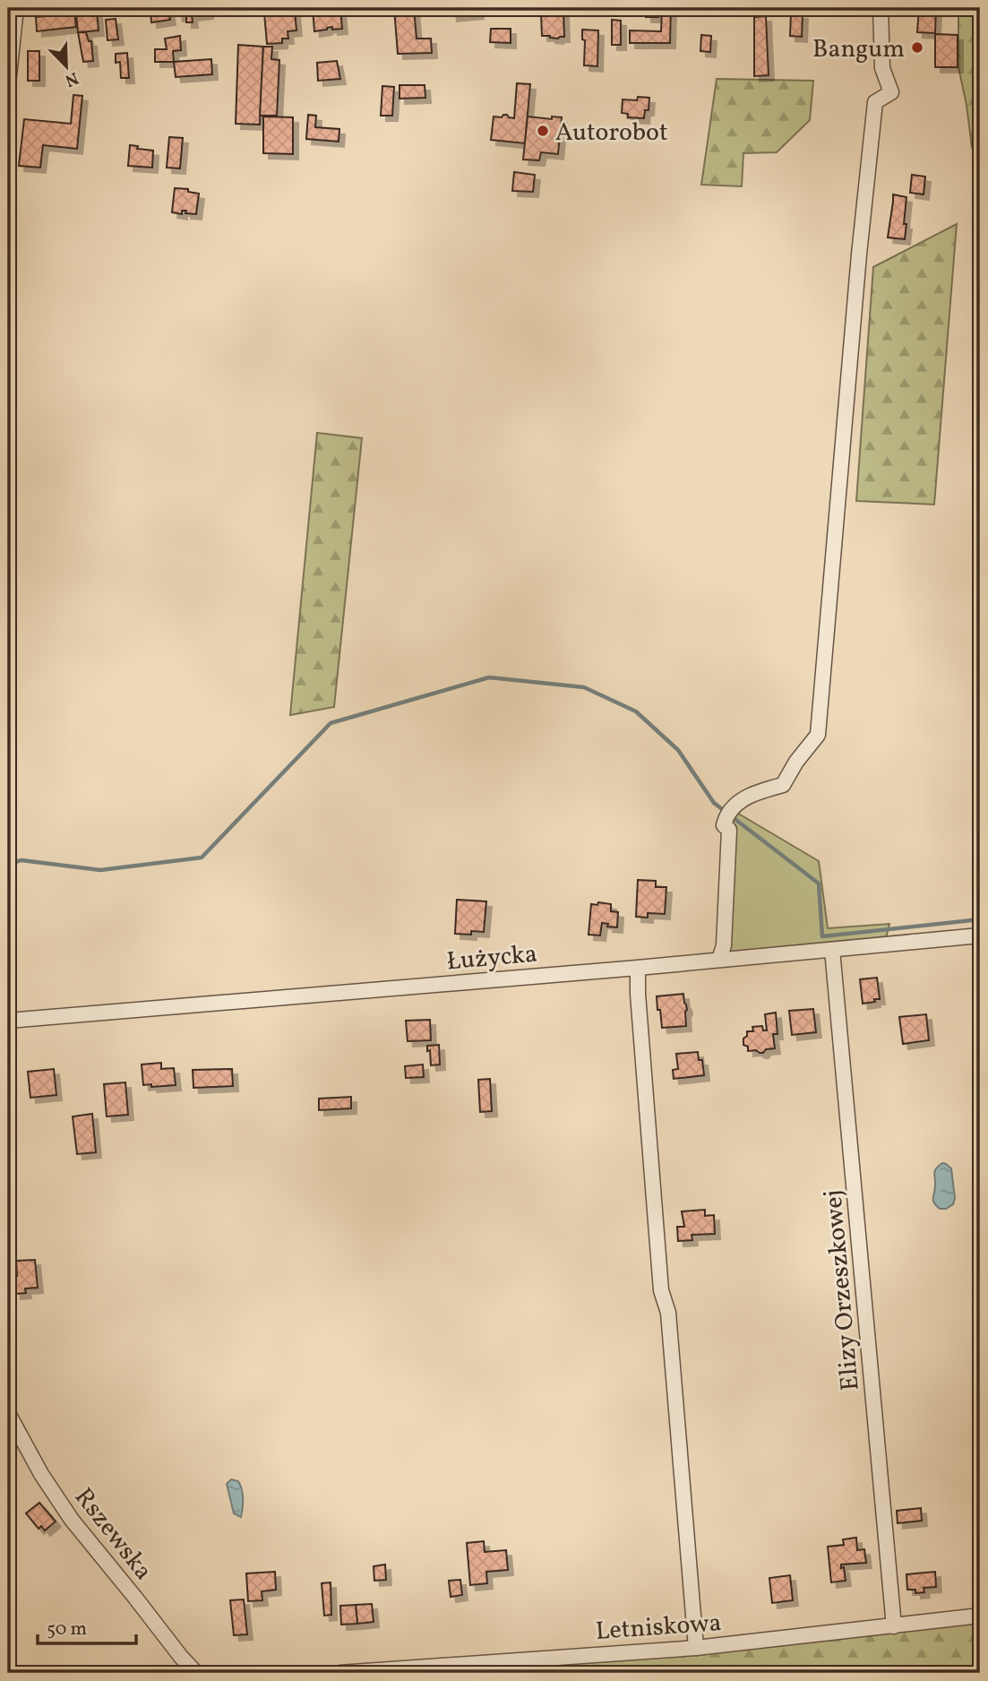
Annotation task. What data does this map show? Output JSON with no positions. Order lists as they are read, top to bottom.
{
  "streets": {
    "street": [
      "Łużycka",
      "Elizy Orzeszkowej",
      "Rszewska",
      "Letniskowa"
    ]
  },
  "crossings": [
    ["Łużycka", "Elizy Orzeszkowej"],
    ["Elizy Orzeszkowej", "Letniskowa"]
  ],
  "places": ["Bangum", "Autorobot"],
  "scale_bar": "50 m",
  "north": "bottom right"
}
